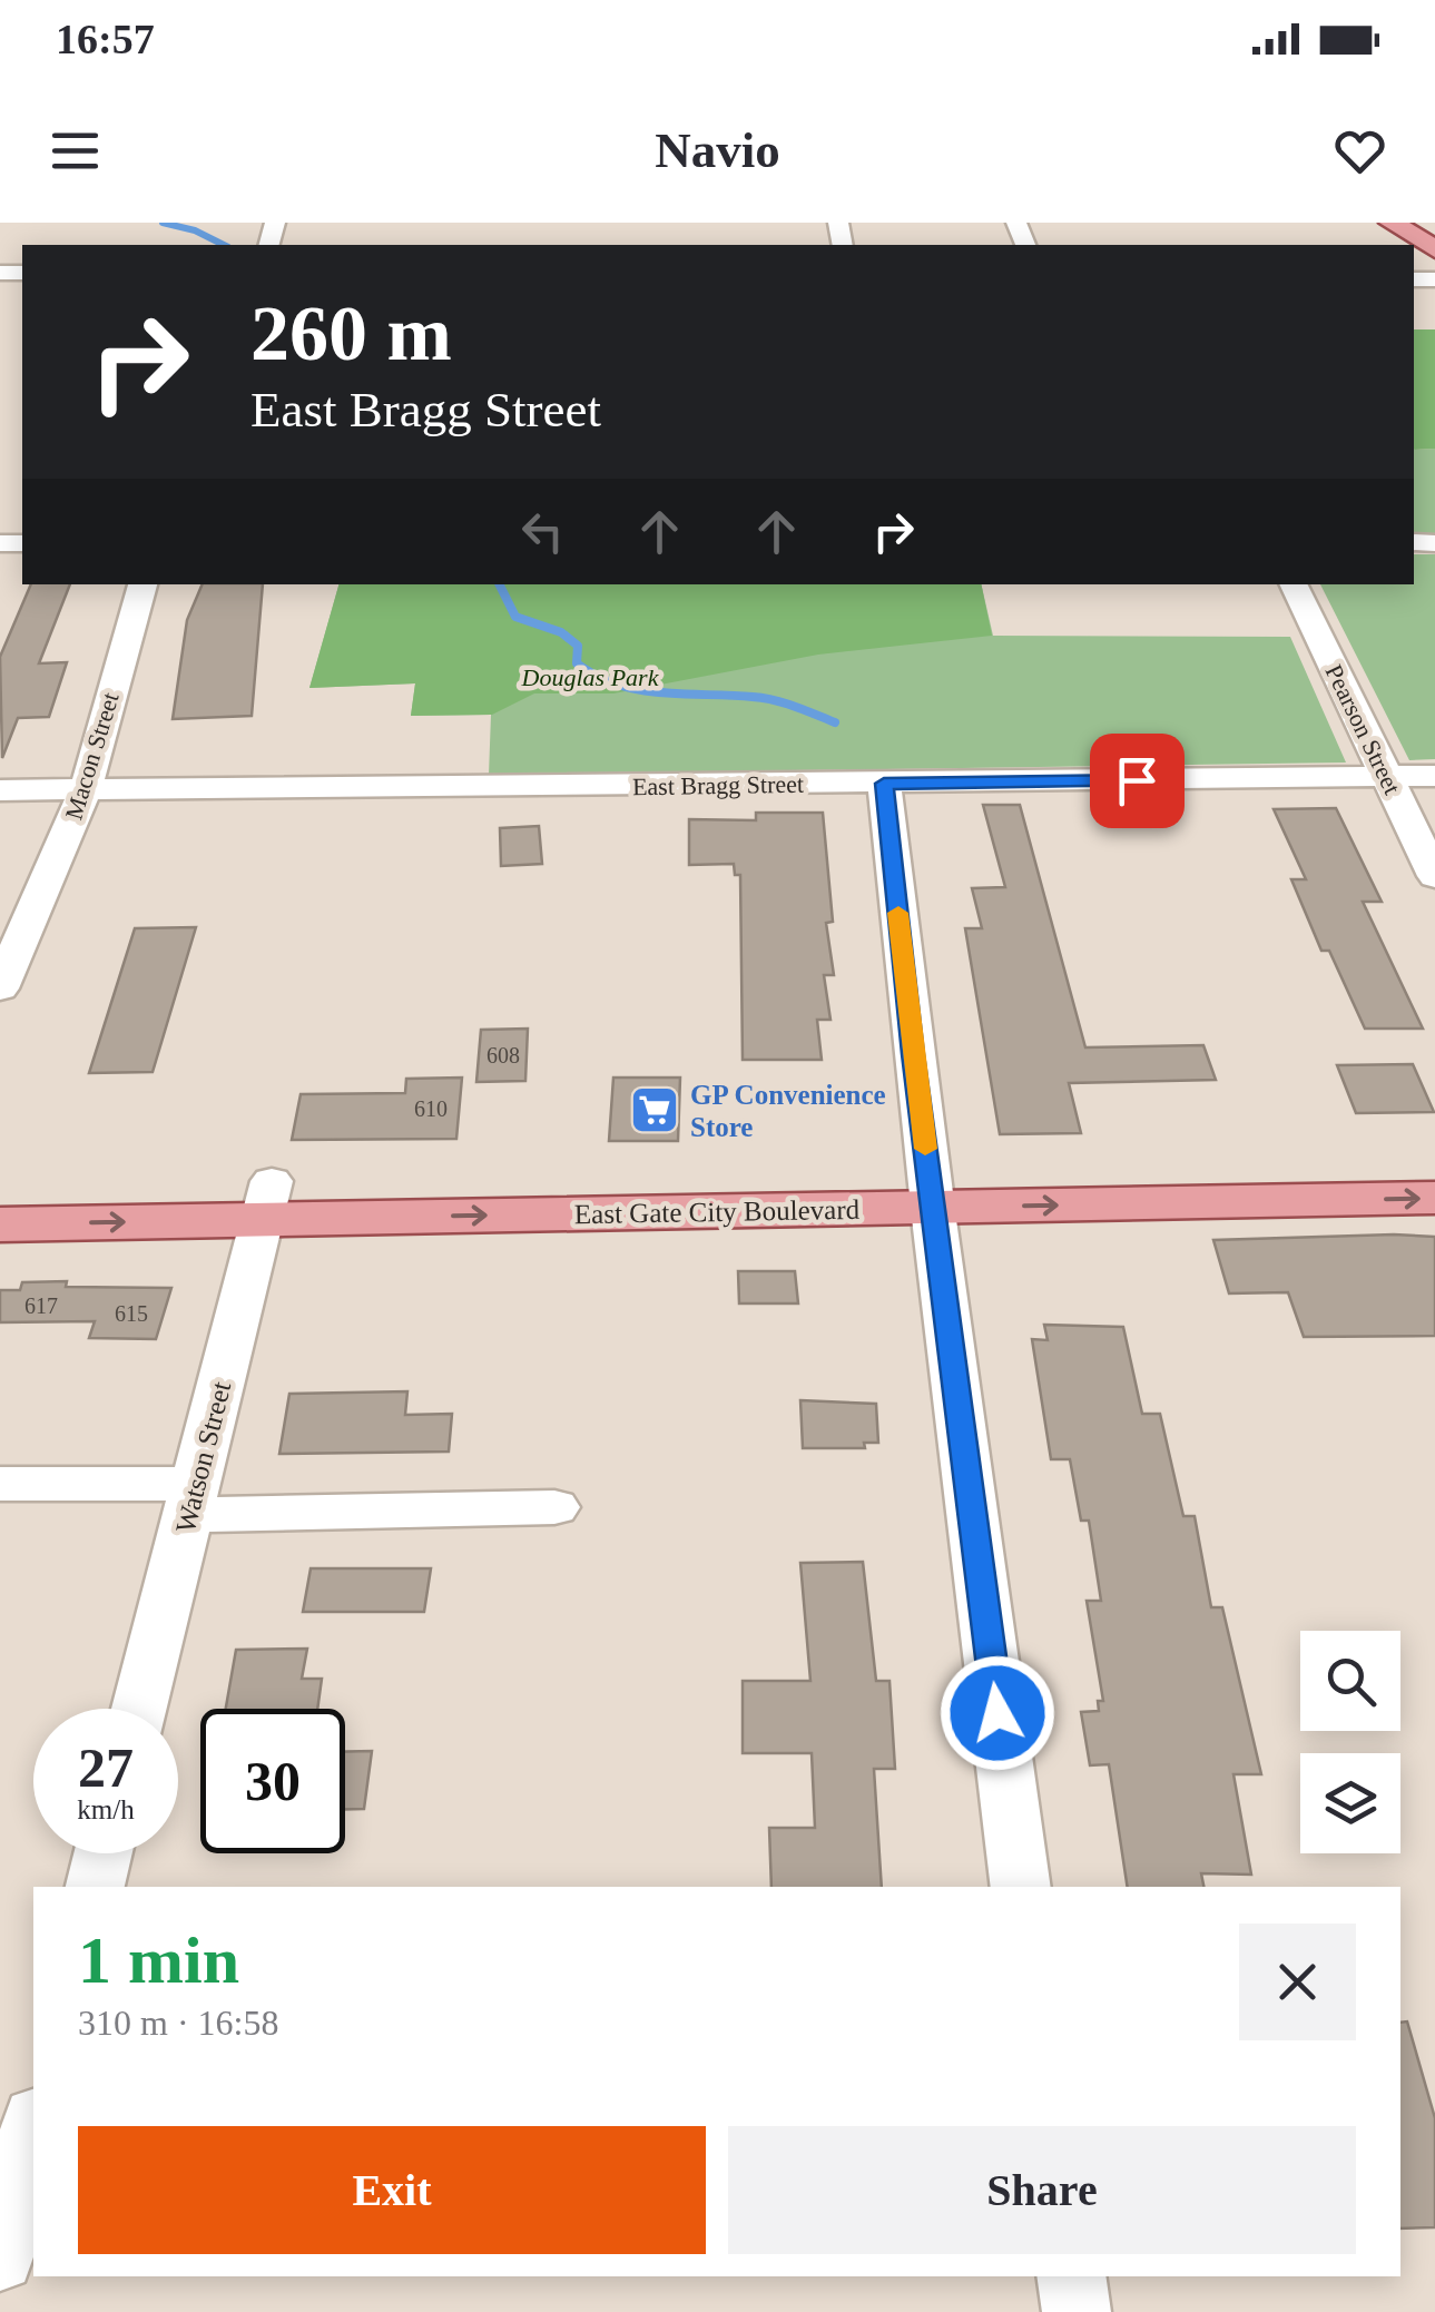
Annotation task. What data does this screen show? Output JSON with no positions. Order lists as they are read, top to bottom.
{
  "streets": {
    "main road": ["East Gate City Boulevard"],
    "street": [
      "Pearson Street",
      "Macon Street",
      "East Bragg Street",
      "Watson Street"
    ]
  },
  "crossings": [
    ["Pearson Street", "East Bragg Street"],
    ["Macon Street", "East Bragg Street"],
    ["East Gate City Boulevard", "Watson Street"]
  ],
  "parks": ["Douglas Park"],
  "places": {
    "supermarket": ["GP Convenience Store"]
  },
  "house_numbers": [
    "608",
    "610",
    "617",
    "615"
  ],
  "page": {
    "status": "16:57",
    "header": "Navio",
    "turn": ["260 m", "East Bragg Street"],
    "speed": "27 km/h",
    "limit": "30",
    "heading": ["1 min", "310 m · 16:58"],
    "buttons": ["Exit", "Share"]
  }
}
